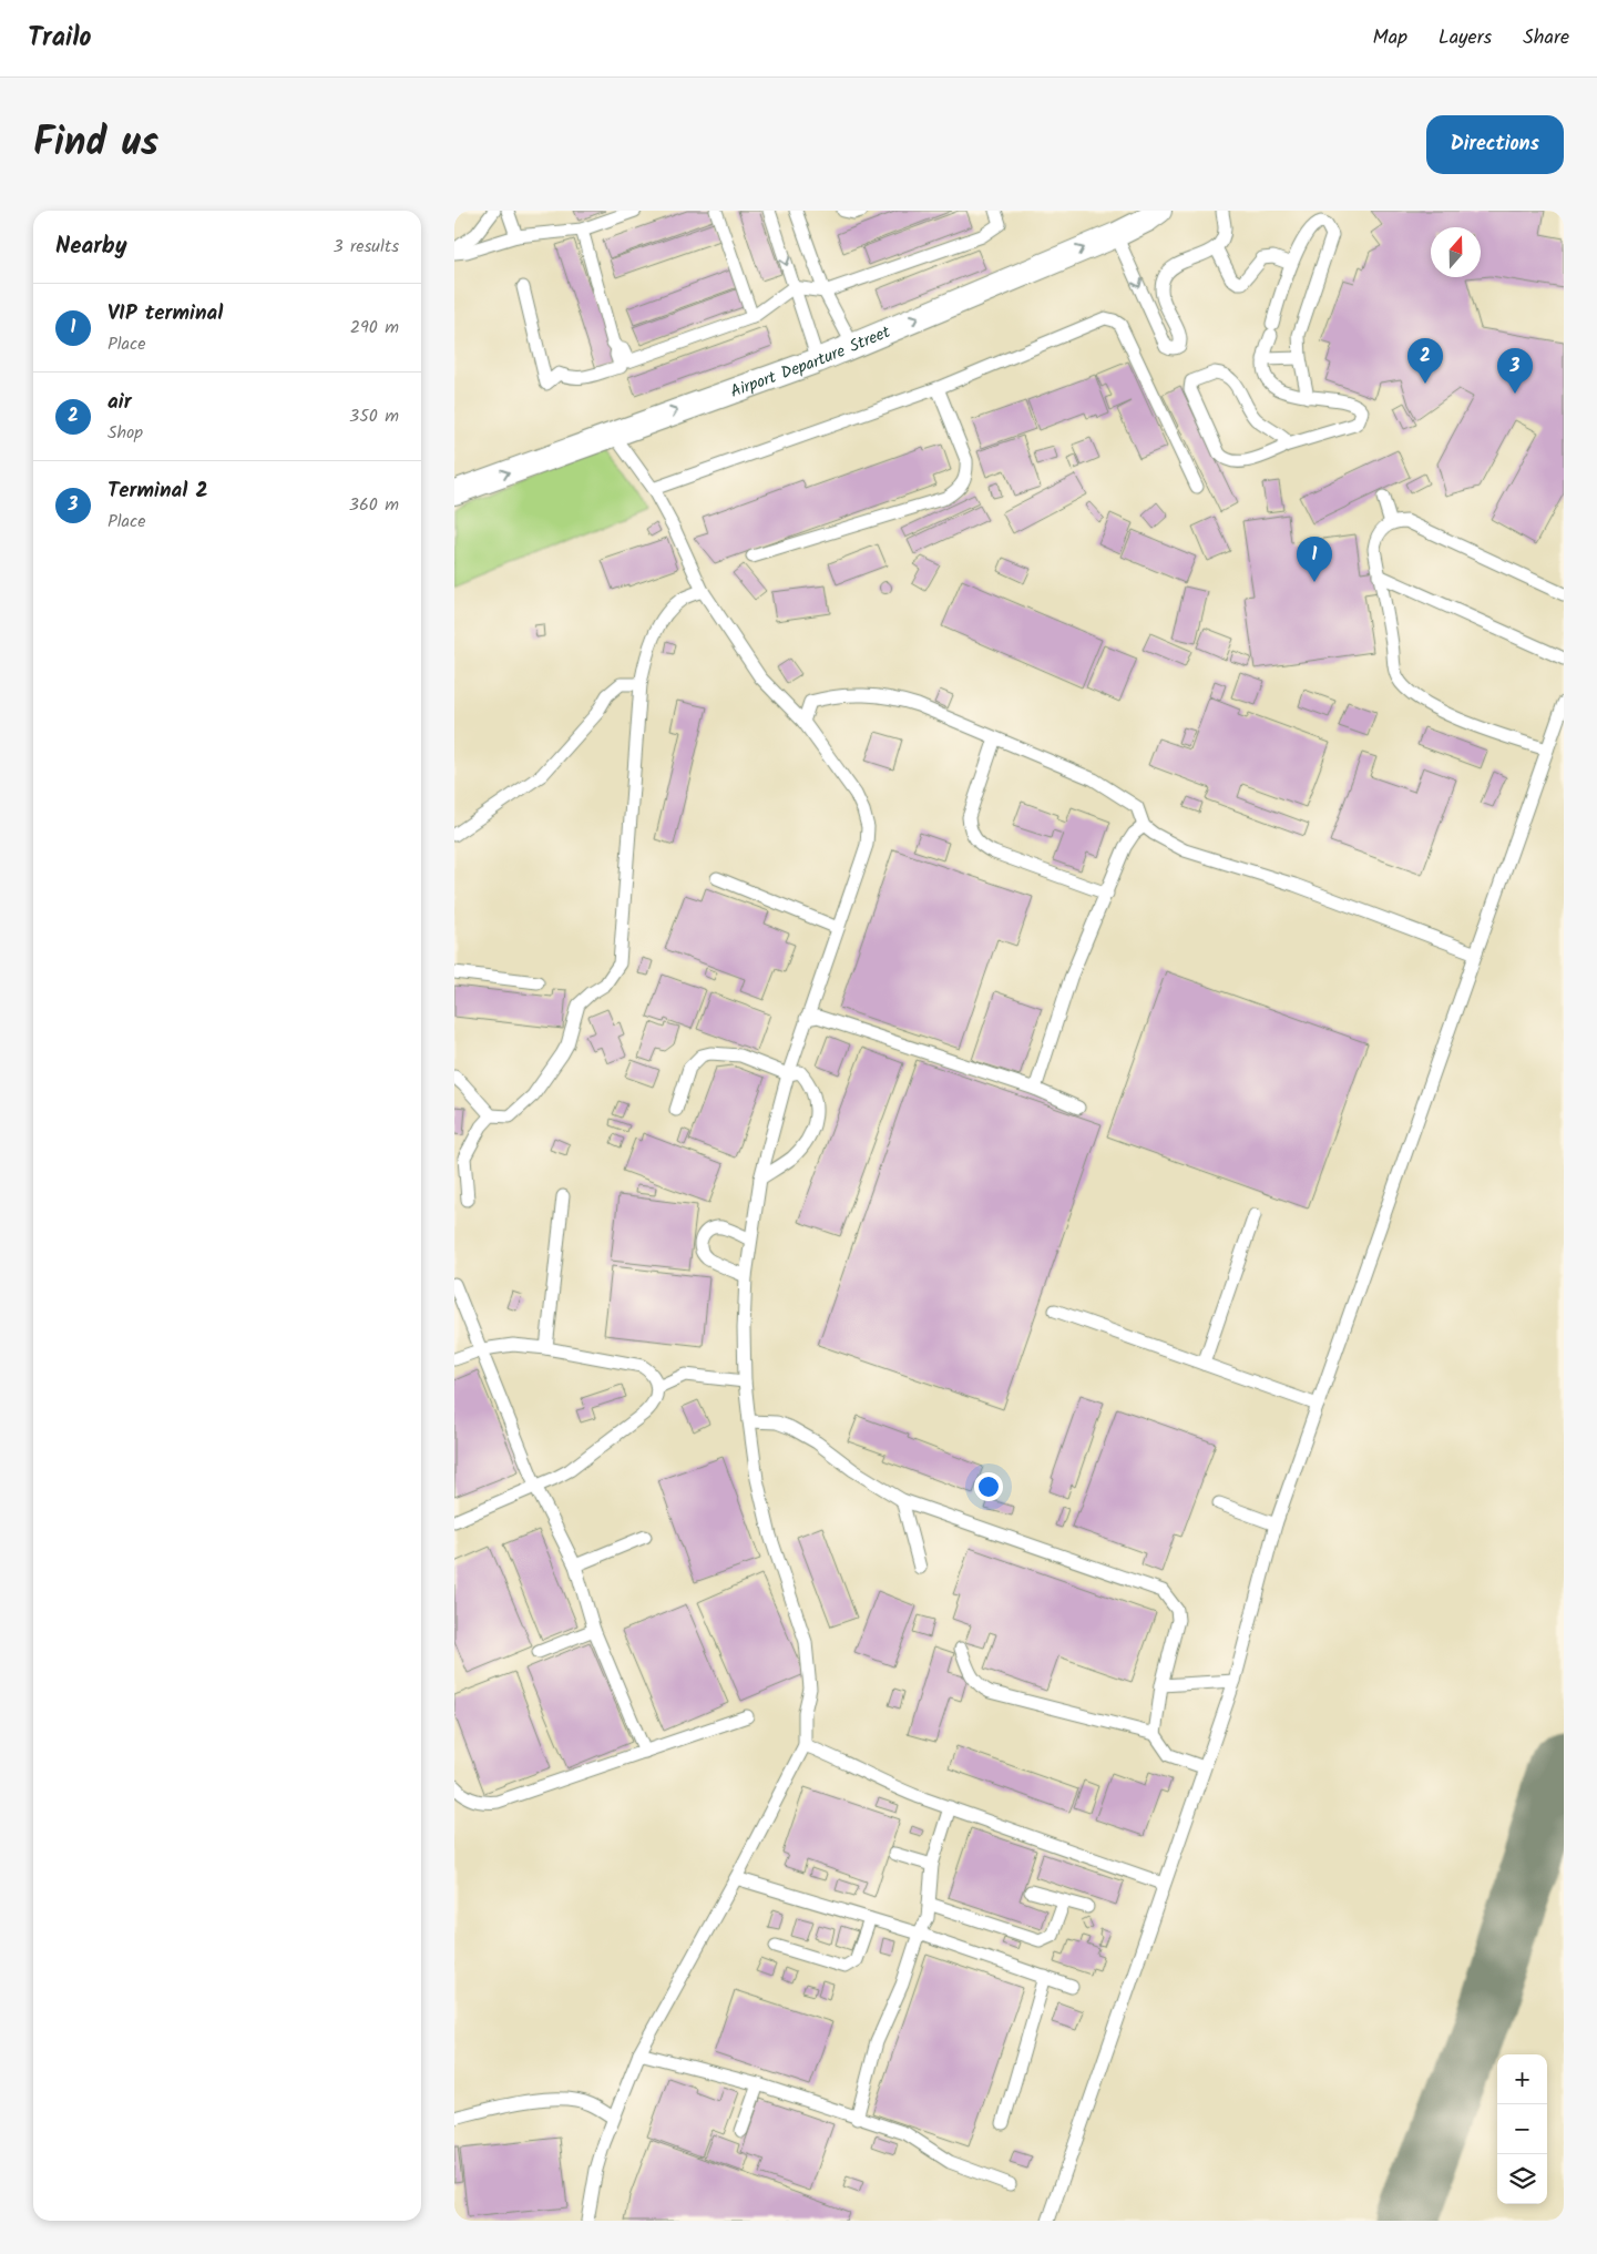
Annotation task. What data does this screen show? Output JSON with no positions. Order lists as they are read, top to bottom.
{
  "streets": {
    "street": ["Airport Departure Street"]
  },
  "one_way": ["Airport Departure Street"],
  "north": "top",
  "page": {
    "header": "Trailo",
    "nav": ["Map", "Layers", "Share"],
    "title": "Find us",
    "buttons": "Directions",
    "heading": ["Nearby", "3 results"],
    "list": [
      {
        "mark": "1",
        "name": "VIP terminal",
        "note": "Place",
        "value": "290 m"
      },
      {
        "mark": "2",
        "name": "air",
        "note": "Shop",
        "value": "350 m"
      },
      {
        "mark": "3",
        "name": "Terminal 2",
        "note": "Place",
        "value": "360 m"
      }
    ],
    "pins": ["2", "3", "1"],
    "map_buttons": ["+", "−"]
  }
}
